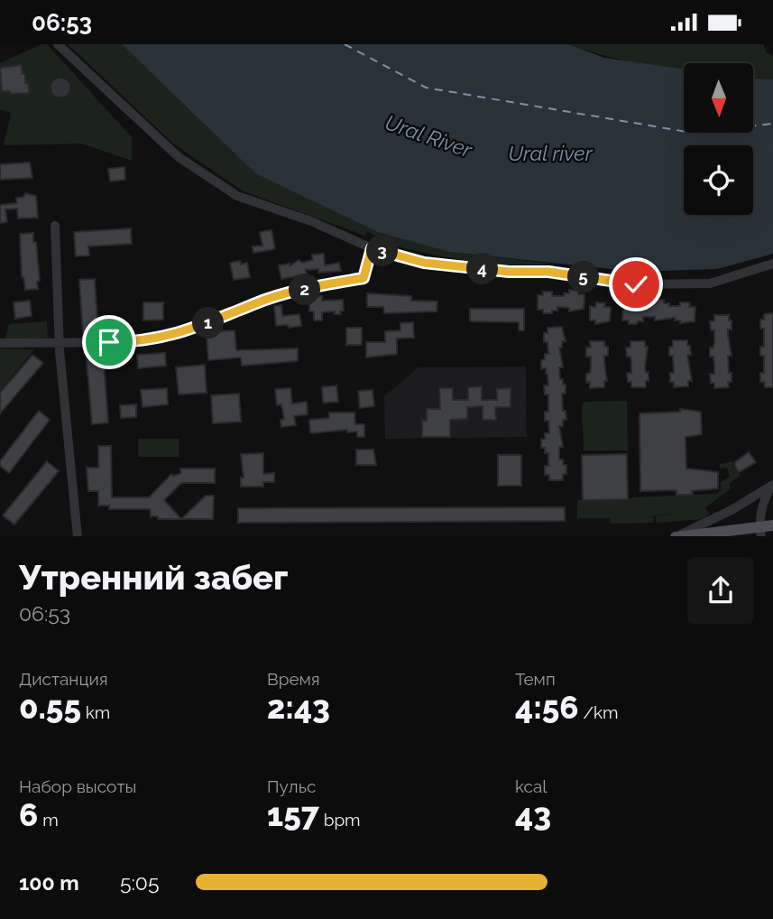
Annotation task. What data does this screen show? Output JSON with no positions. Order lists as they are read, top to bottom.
{
  "water": ["Ural River", "Ural river"],
  "north": "bottom",
  "page": {
    "status": "06:53",
    "pins": [
      "3",
      "4",
      "5",
      "2",
      "1"
    ],
    "heading": ["Утренний забег", "06:53"],
    "stats": [
      ["Дистанция", "0.55 km"],
      ["Время", "2:43"],
      ["Темп", "4:56 /km"],
      ["Набор высоты", "6 m"],
      ["Пульс", "157 bpm"],
      ["kcal", "43"]
    ],
    "list": [
      {
        "name": "100 m",
        "note": "5:05"
      }
    ]
  }
}
